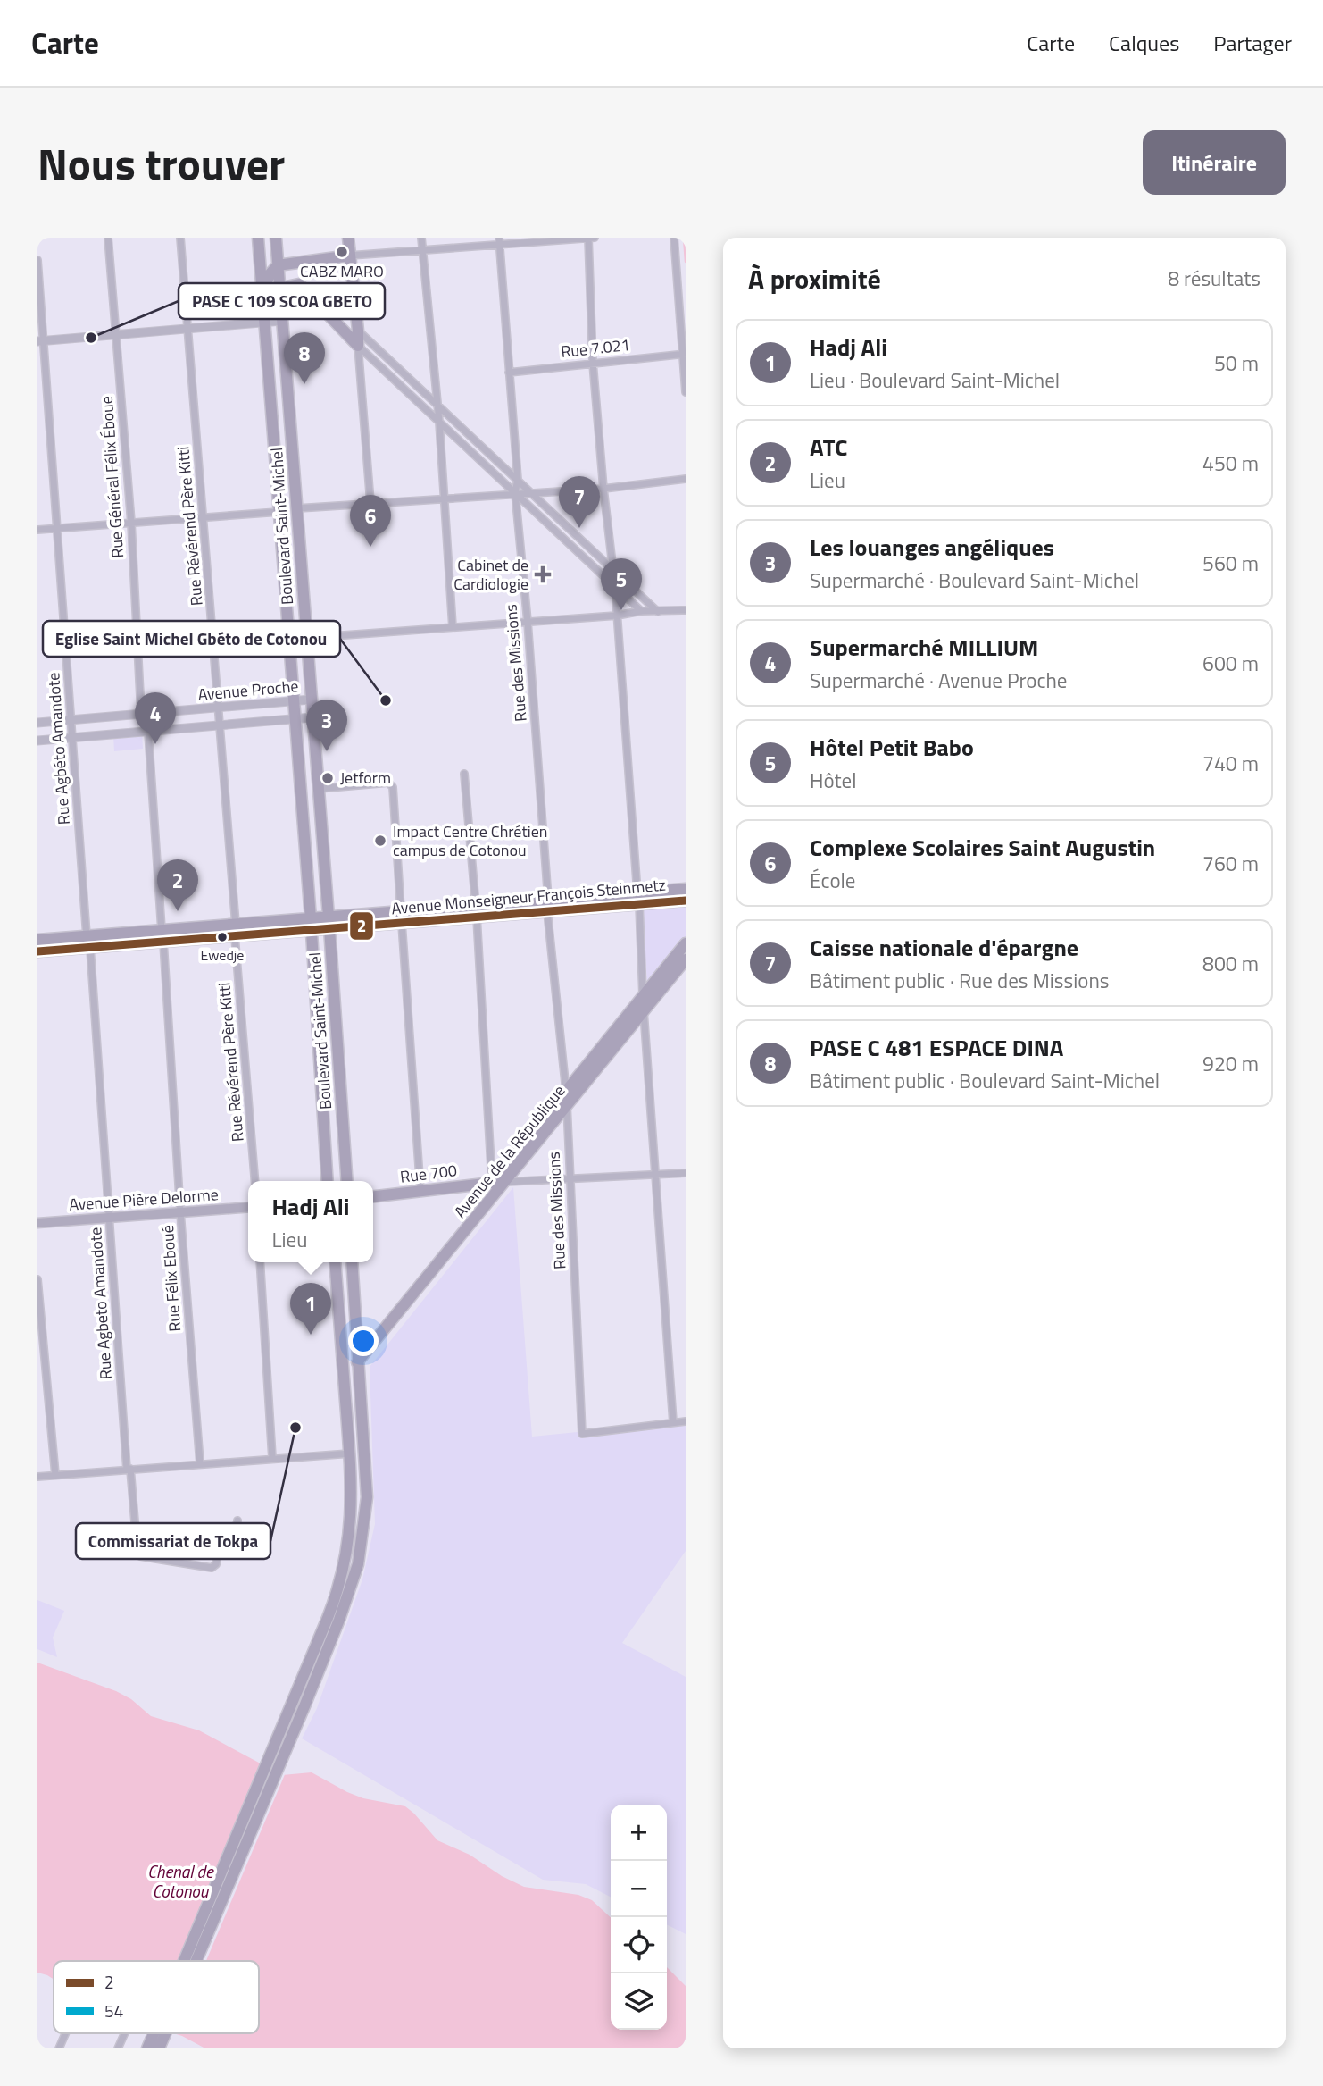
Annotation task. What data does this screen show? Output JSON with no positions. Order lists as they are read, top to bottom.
{
  "streets": {
    "main road": [
      "Boulevard Saint-Michel",
      "Avenue Monseigneur François Steinmetz",
      "Avenue de la République",
      "Rue 700",
      "Avenue Pière Delorme"
    ],
    "street": [
      "Rue 7.021",
      "Rue Général Félix Éboue",
      "Rue Révérend Père Kitti",
      "Rue des Missions",
      "Avenue Proche",
      "Rue Agbéto Amandote",
      "Rue Félix Eboué",
      "Rue Agbeto Amandote"
    ]
  },
  "crossings": [
    ["Rue 7.021", "Rue des Missions"],
    ["Rue Général Félix Éboue", "Avenue Proche"],
    ["Rue Révérend Père Kitti", "Avenue Proche"],
    ["Rue Révérend Père Kitti", "Avenue Monseigneur François Steinmetz"],
    ["Boulevard Saint-Michel", "Avenue Proche"],
    ["Boulevard Saint-Michel", "Avenue Monseigneur François Steinmetz"],
    ["Rue des Missions", "Avenue Monseigneur François Steinmetz"],
    ["Rue des Missions", "Avenue de la République"],
    ["Avenue Proche", "Rue Agbéto Amandote"],
    ["Avenue Proche", "Rue Félix Eboué"],
    ["Rue Agbéto Amandote", "Avenue Monseigneur François Steinmetz"],
    ["Rue Agbéto Amandote", "Rue Agbeto Amandote"],
    ["Avenue Monseigneur François Steinmetz", "Rue Félix Eboué"],
    ["Avenue Monseigneur François Steinmetz", "Rue Agbeto Amandote"],
    ["Avenue de la République", "Rue 700"],
    ["Avenue Pière Delorme", "Rue Félix Eboué"],
    ["Avenue Pière Delorme", "Rue Agbeto Amandote"]
  ],
  "water": ["Chenal de Cotonou"],
  "places": {
    "other": [
      "CABZ MARO",
      "PASE C 109 SCOA GBETO",
      "Eglise Saint Michel Gbéto de Cotonou",
      "Jetform",
      "Impact Centre Chrétien campus de Cotonou",
      "Ewedje",
      "Commissariat de Tokpa"
    ],
    "health": ["Cabinet de Cardiologie"]
  },
  "lines": ["transit line 2"],
  "legend": ["2", "54"],
  "page": {
    "header": "Carte",
    "nav": ["Carte", "Calques", "Partager"],
    "title": "Nous trouver",
    "buttons": "Itinéraire",
    "heading": ["À proximité", "8 résultats"],
    "list": [
      {
        "mark": "1",
        "name": "Hadj Ali",
        "note": "Lieu · Boulevard Saint-Michel",
        "value": "50 m"
      },
      {
        "mark": "2",
        "name": "ATC",
        "note": "Lieu",
        "value": "450 m"
      },
      {
        "mark": "3",
        "name": "Les louanges angéliques",
        "note": "Supermarché · Boulevard Saint-Michel",
        "value": "560 m"
      },
      {
        "mark": "4",
        "name": "Supermarché MILLIUM",
        "note": "Supermarché · Avenue Proche",
        "value": "600 m"
      },
      {
        "mark": "5",
        "name": "Hôtel Petit Babo",
        "note": "Hôtel",
        "value": "740 m"
      },
      {
        "mark": "6",
        "name": "Complexe Scolaires Saint Augustin",
        "note": "École",
        "value": "760 m"
      },
      {
        "mark": "7",
        "name": "Caisse nationale d'épargne",
        "note": "Bâtiment public · Rue des Missions",
        "value": "800 m"
      },
      {
        "mark": "8",
        "name": "PASE C 481 ESPACE DINA",
        "note": "Bâtiment public · Boulevard Saint-Michel",
        "value": "920 m"
      }
    ],
    "pins": [
      "8",
      "7",
      "6",
      "5",
      "4",
      "3",
      "2",
      "1"
    ],
    "popup": ["Hadj Ali", "Lieu"],
    "map_buttons": ["+", "−"]
  }
}
